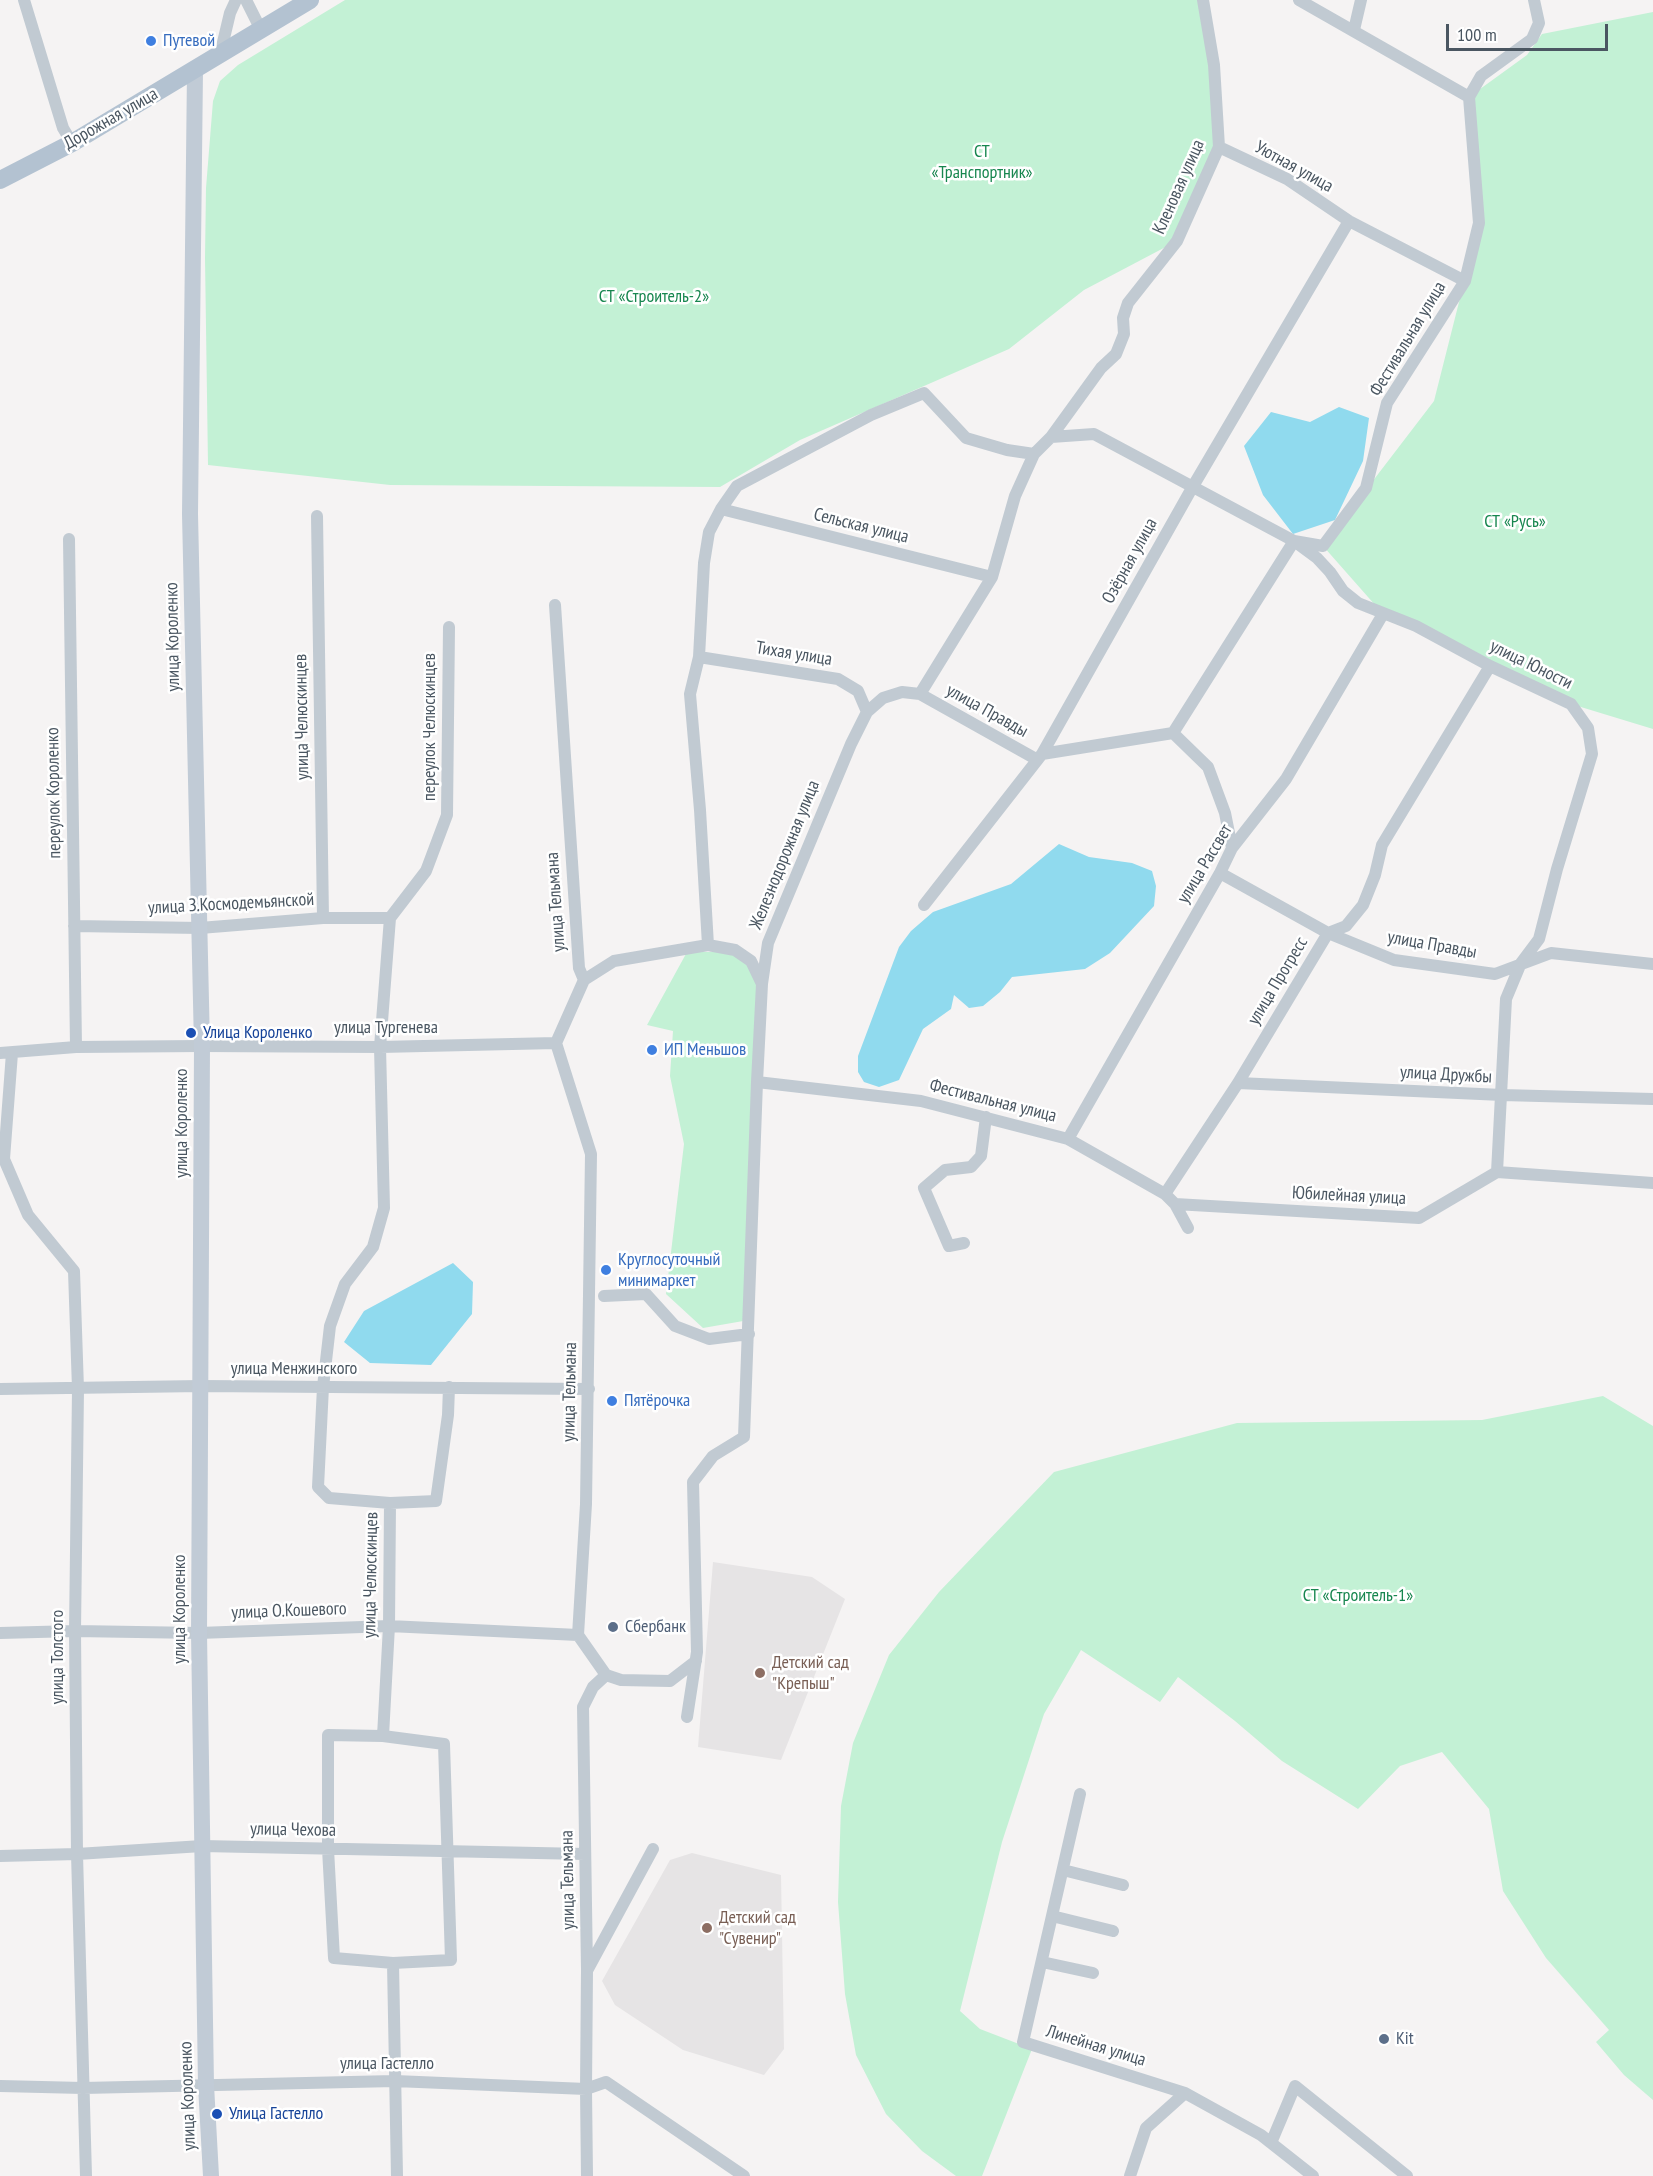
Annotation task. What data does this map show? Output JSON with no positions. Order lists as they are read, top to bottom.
{
  "streets": {
    "main road": ["Дорожная улица"],
    "street": [
      "Уютная улица",
      "Кленовая улица",
      "Фестивальная улица",
      "Сельская улица",
      "Озёрная улица",
      "улица Короленко",
      "Тихая улица",
      "улица Юности",
      "улица Правды",
      "улица Челюскинцев",
      "переулок Челюскинцев",
      "переулок Короленко",
      "Железнодорожная улица",
      "улица Рассвет",
      "улица Тельмана",
      "улица З.Космодемьянской",
      "улица Прогресс",
      "улица Тургенева",
      "улица Дружбы",
      "Юбилейная улица",
      "улица Менжинского",
      "улица О.Кошевого",
      "улица Толстого",
      "улица Чехова",
      "Линейная улица",
      "улица Гастелло"
    ]
  },
  "crossings": [
    ["Дорожная улица", "улица Короленко"],
    ["Уютная улица", "Кленовая улица"],
    ["Уютная улица", "Фестивальная улица"],
    ["Уютная улица", "Озёрная улица"],
    ["Кленовая улица", "улица Юности"],
    ["Фестивальная улица", "улица Юности"],
    ["Фестивальная улица", "Железнодорожная улица"],
    ["Фестивальная улица", "улица Рассвет"],
    ["Фестивальная улица", "улица Прогресс"],
    ["Фестивальная улица", "Юбилейная улица"],
    ["Озёрная улица", "улица Юности"],
    ["Озёрная улица", "улица Правды"],
    ["улица Короленко", "улица З.Космодемьянской"],
    ["улица Короленко", "улица Тургенева"],
    ["улица Короленко", "улица Менжинского"],
    ["улица Короленко", "улица О.Кошевого"],
    ["улица Короленко", "улица Чехова"],
    ["улица Короленко", "улица Гастелло"],
    ["Тихая улица", "Железнодорожная улица"],
    ["улица Юности", "улица Правды"],
    ["улица Юности", "улица Рассвет"],
    ["улица Юности", "улица Прогресс"],
    ["улица Юности", "улица Дружбы"],
    ["улица Юности", "Юбилейная улица"],
    ["улица Правды", "Железнодорожная улица"],
    ["улица Правды", "улица Рассвет"],
    ["улица Правды", "улица Прогресс"],
    ["улица Челюскинцев", "улица З.Космодемьянской"],
    ["улица Челюскинцев", "улица Менжинского"],
    ["улица Челюскинцев", "улица О.Кошевого"],
    ["переулок Челюскинцев", "улица З.Космодемьянской"],
    ["переулок Короленко", "улица З.Космодемьянской"],
    ["переулок Короленко", "улица Тургенева"],
    ["улица Тельмана", "улица Тургенева"],
    ["улица Тельмана", "улица Менжинского"],
    ["улица Тельмана", "улица О.Кошевого"],
    ["улица Тельмана", "улица Чехова"],
    ["улица Тельмана", "улица Гастелло"],
    ["улица Прогресс", "улица Дружбы"],
    ["улица Тургенева", "улица Толстого"],
    ["улица Менжинского", "улица Толстого"],
    ["улица О.Кошевого", "улица Толстого"],
    ["улица Толстого", "улица Чехова"],
    ["улица Толстого", "улица Гастелло"]
  ],
  "parks": [
    "СТ «Транспортник»",
    "СТ «Строитель-2»",
    "СТ «Русь»",
    "СТ «Строитель-1»"
  ],
  "places": [
    "Путевой",
    "Улица Короленко",
    "ИП Меньшов",
    "Круглосуточный минимаркет",
    "Пятёрочка",
    "Сбербанк",
    "Детский сад \"Крепыш\"",
    "Детский сад \"Сувенир\"",
    "Kit",
    "Улица Гастелло"
  ],
  "scale_bar": "100 m"
}
